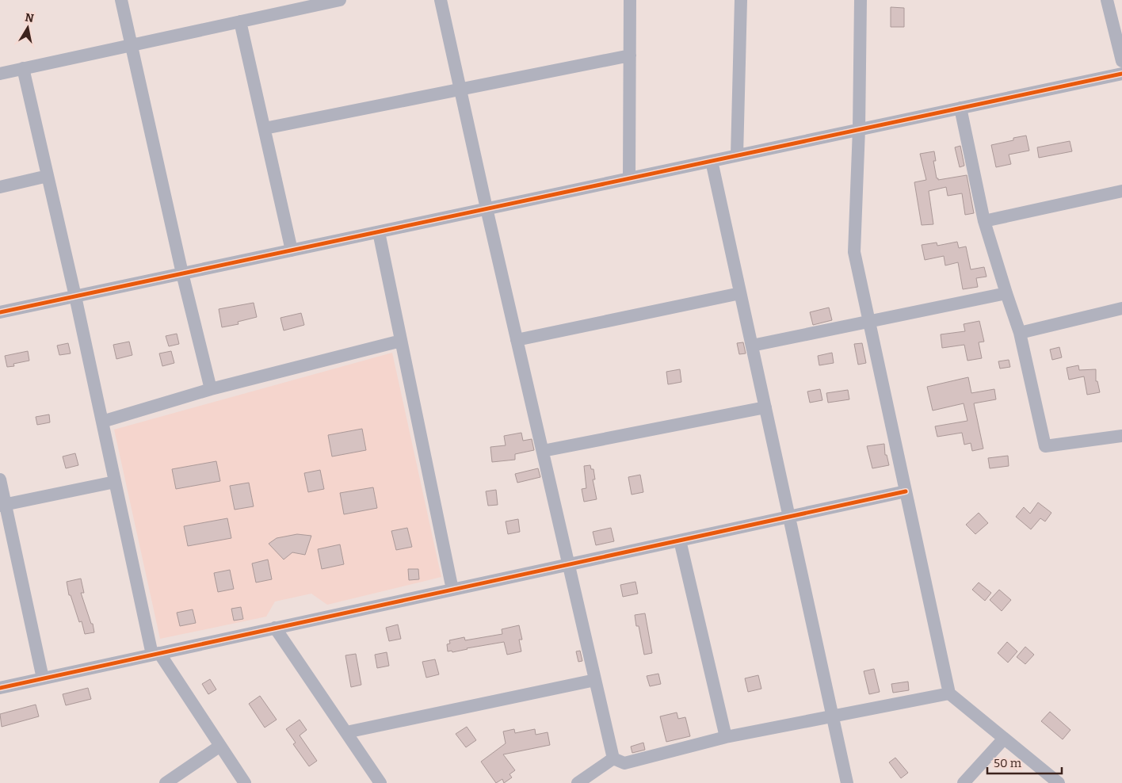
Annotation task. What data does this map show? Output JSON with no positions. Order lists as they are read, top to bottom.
{
  "scale_bar": "50 m",
  "north": "top"
}
